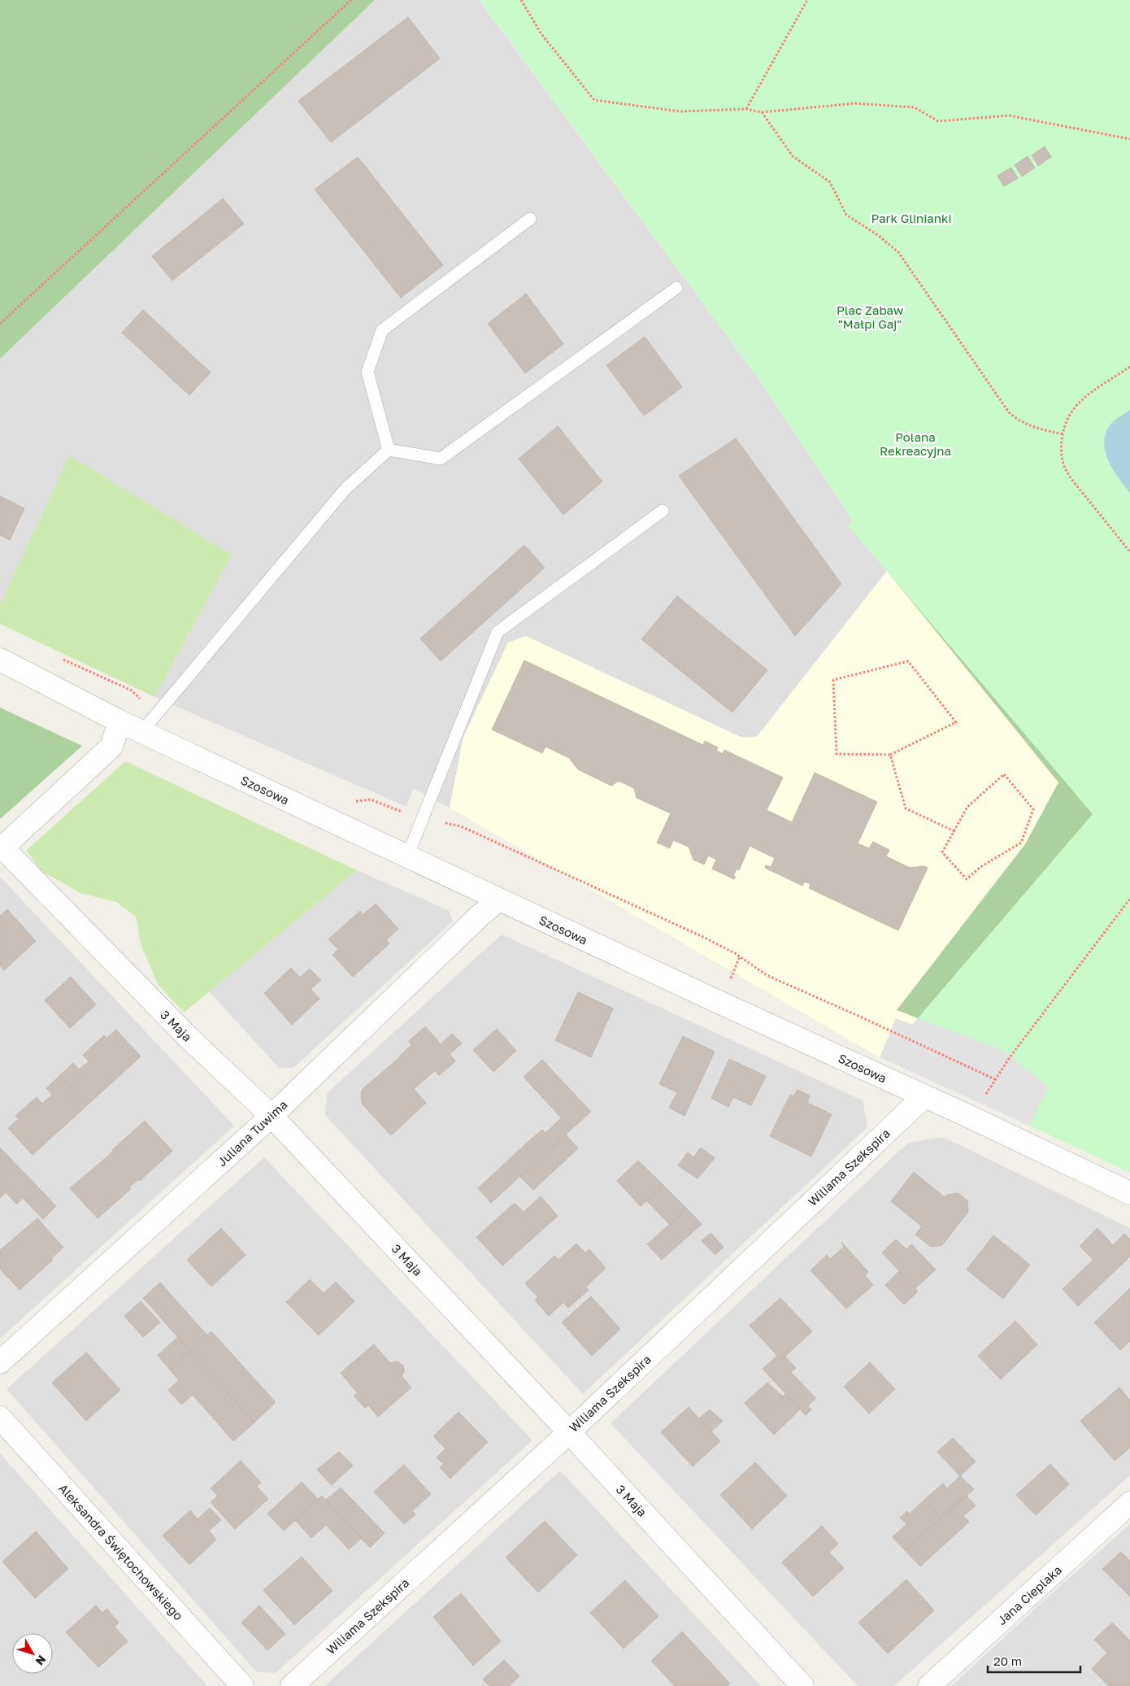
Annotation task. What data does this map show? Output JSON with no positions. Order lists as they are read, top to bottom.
{
  "streets": {
    "street": [
      "Szosowa",
      "3 Maja",
      "Juliana Tuwima",
      "Wiliama Szekspira",
      "Aleksandra Świętochowskiego",
      "Jana Cieplaka"
    ]
  },
  "crossings": [
    ["Szosowa", "Juliana Tuwima"],
    ["Szosowa", "Wiliama Szekspira"],
    ["3 Maja", "Juliana Tuwima"],
    ["3 Maja", "Wiliama Szekspira"]
  ],
  "parks": ["Park Glinianki", "Plac Zabaw \"Małpi Gaj\"", "Polana Rekreacyjna"],
  "scale_bar": "20 m",
  "north": "bottom right"
}
